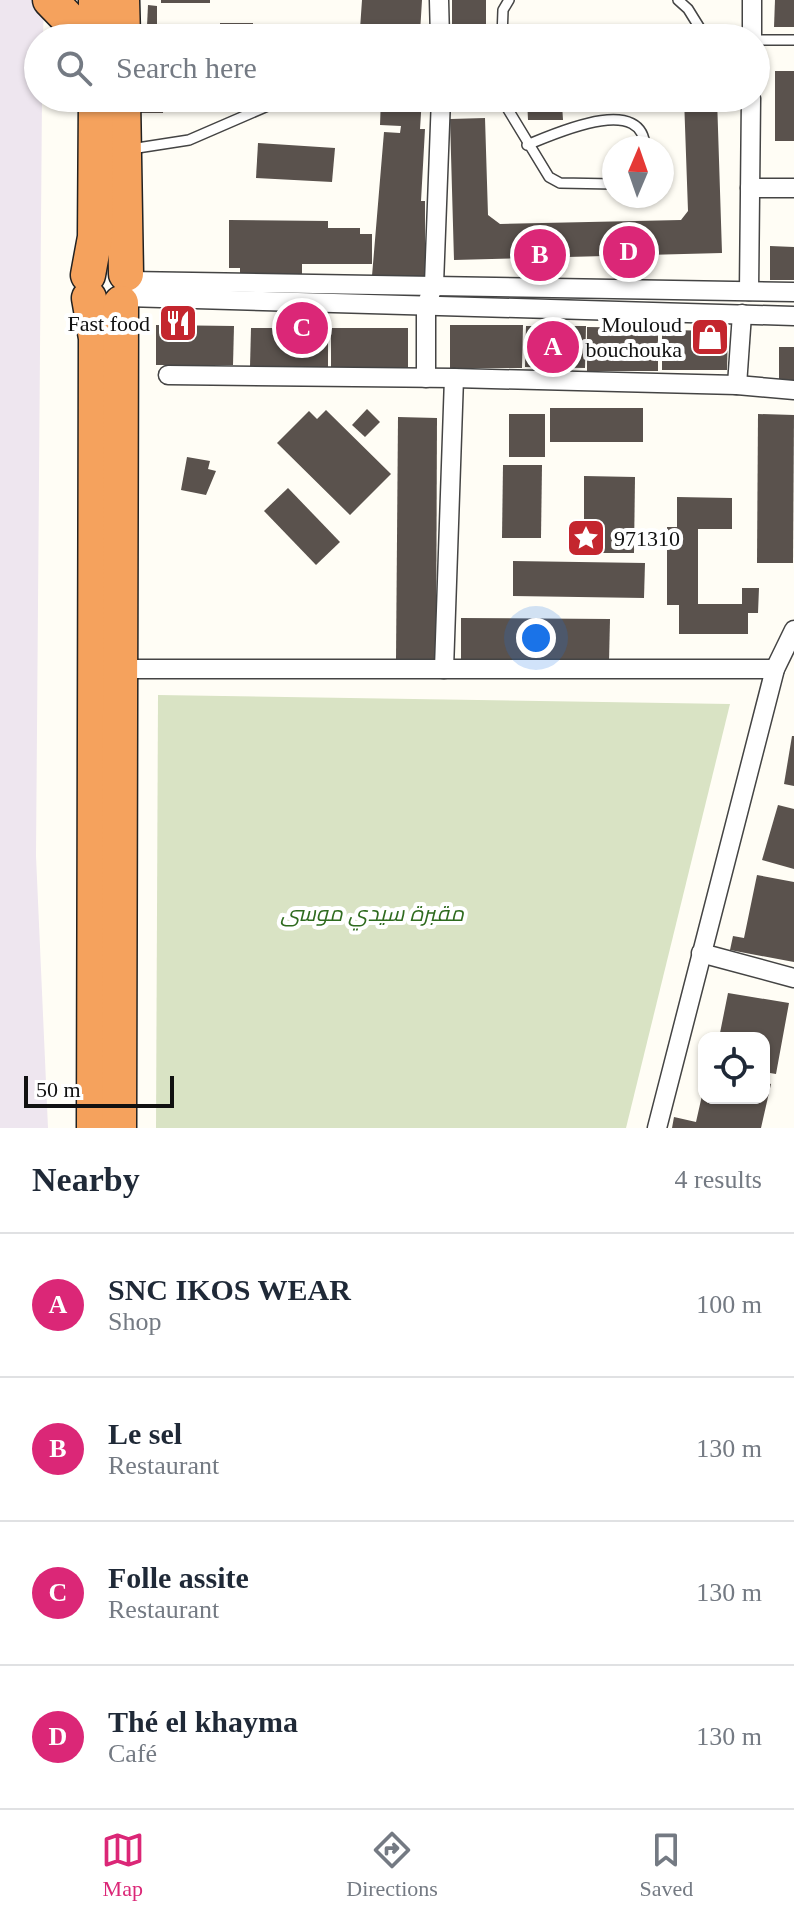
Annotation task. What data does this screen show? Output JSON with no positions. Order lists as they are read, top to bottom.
{
  "parks": ["مقبرة سيدي موسى"],
  "places": {
    "restaurant": ["Fast food"],
    "shop": ["Mouloud bouchouka"],
    "place": ["971310"]
  },
  "scale_bar": "50 m",
  "north": "top",
  "page": {
    "search": "Search here",
    "pins": [
      "D",
      "B",
      "C",
      "A"
    ],
    "scale": "50 m",
    "heading": ["Nearby", "4 results"],
    "list": [
      {
        "mark": "A",
        "name": "SNC IKOS WEAR",
        "note": "Shop",
        "value": "100 m"
      },
      {
        "mark": "B",
        "name": "Le sel",
        "note": "Restaurant",
        "value": "130 m"
      },
      {
        "mark": "C",
        "name": "Folle assite",
        "note": "Restaurant",
        "value": "130 m"
      },
      {
        "mark": "D",
        "name": "Thé el khayma",
        "note": "Café",
        "value": "130 m"
      }
    ],
    "nav": ["Map", "Directions", "Saved"]
  }
}
